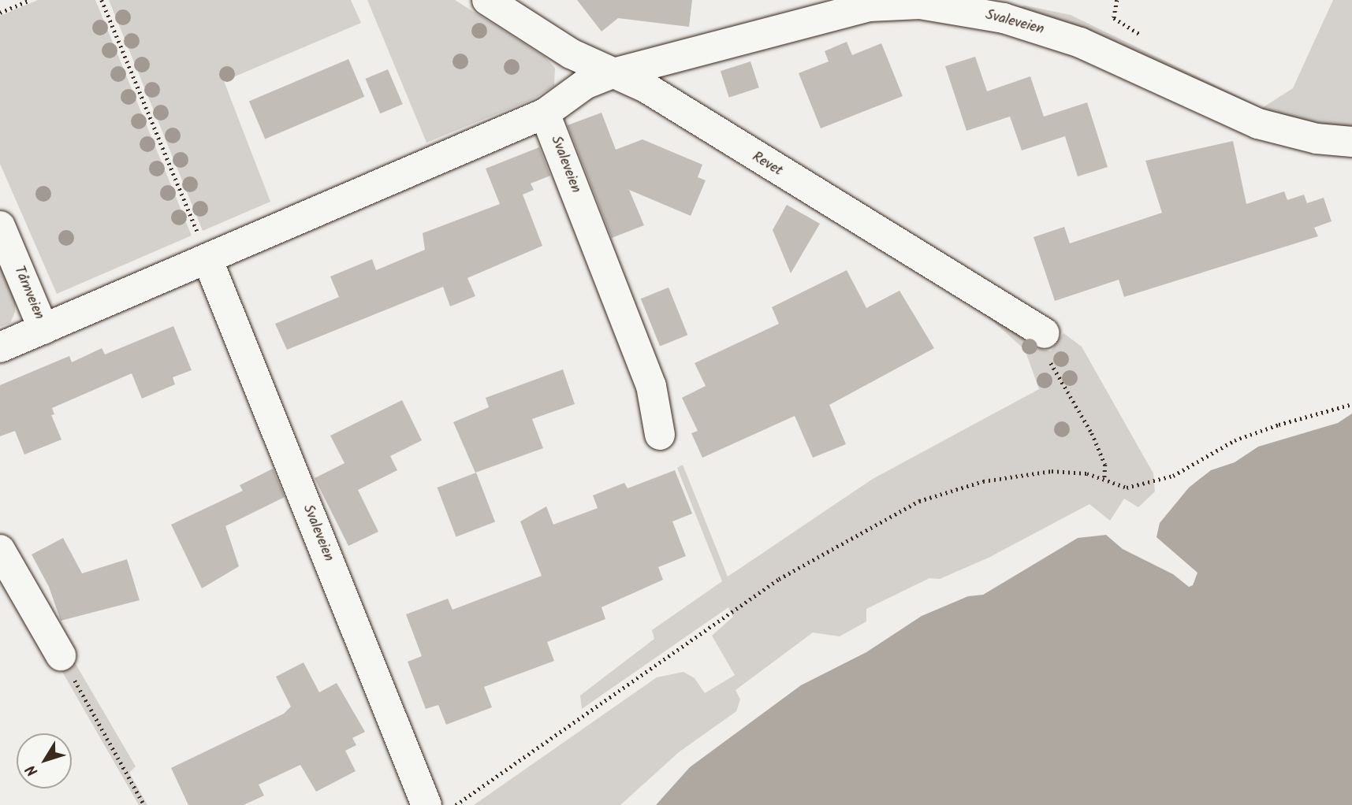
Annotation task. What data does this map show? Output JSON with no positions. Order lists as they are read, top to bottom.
{
  "streets": {
    "street": ["Svaleveien", "Revet", "Tårnveien"]
  },
  "crossings": [
    ["Svaleveien", "Revet"],
    ["Svaleveien", "Tårnveien"]
  ],
  "north": "bottom left"
}
